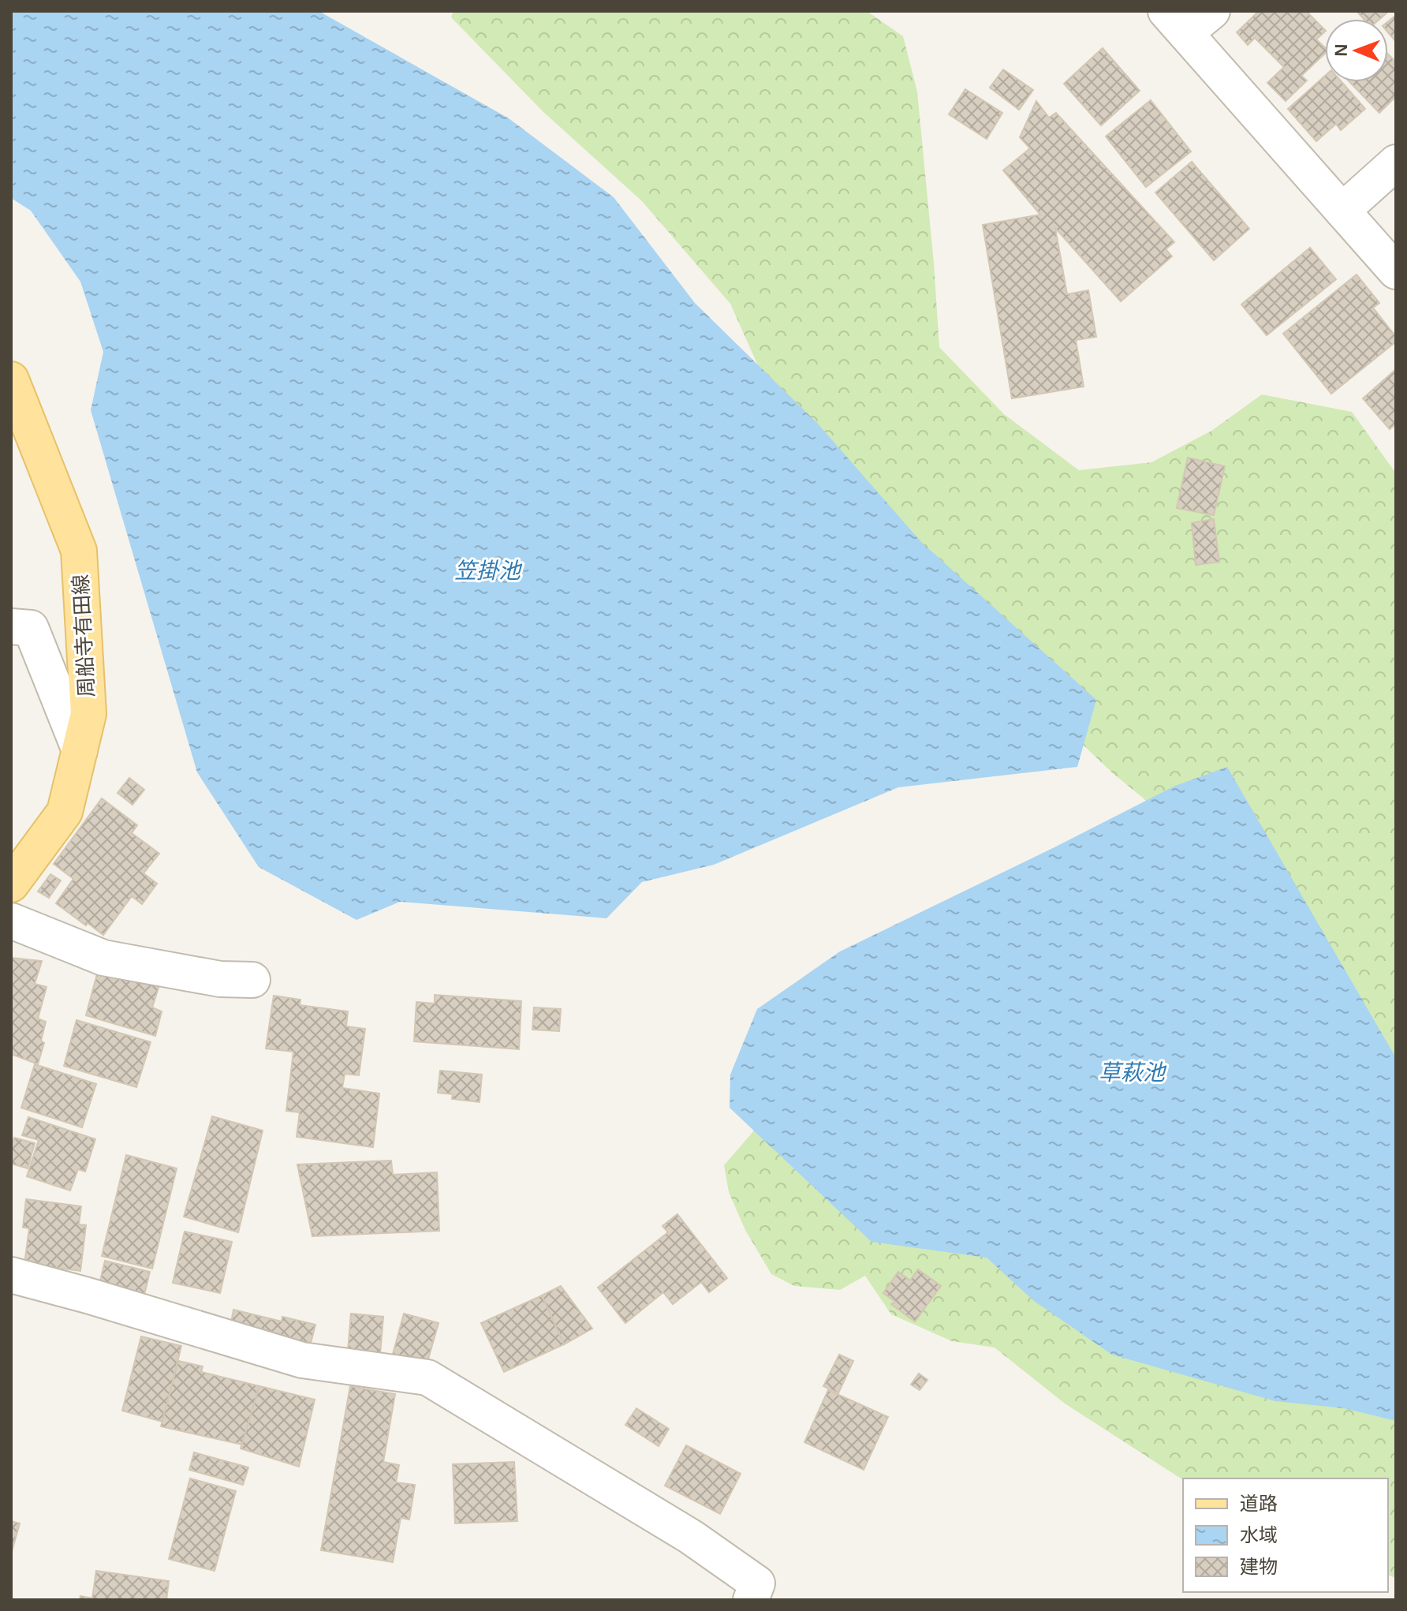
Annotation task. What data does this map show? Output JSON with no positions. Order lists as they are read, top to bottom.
{
  "streets": {
    "main road": ["周船寺有田線"]
  },
  "water": ["笠掛池", "草萩池"],
  "legend": ["道路", "水域", "建物"],
  "north": "left"
}
